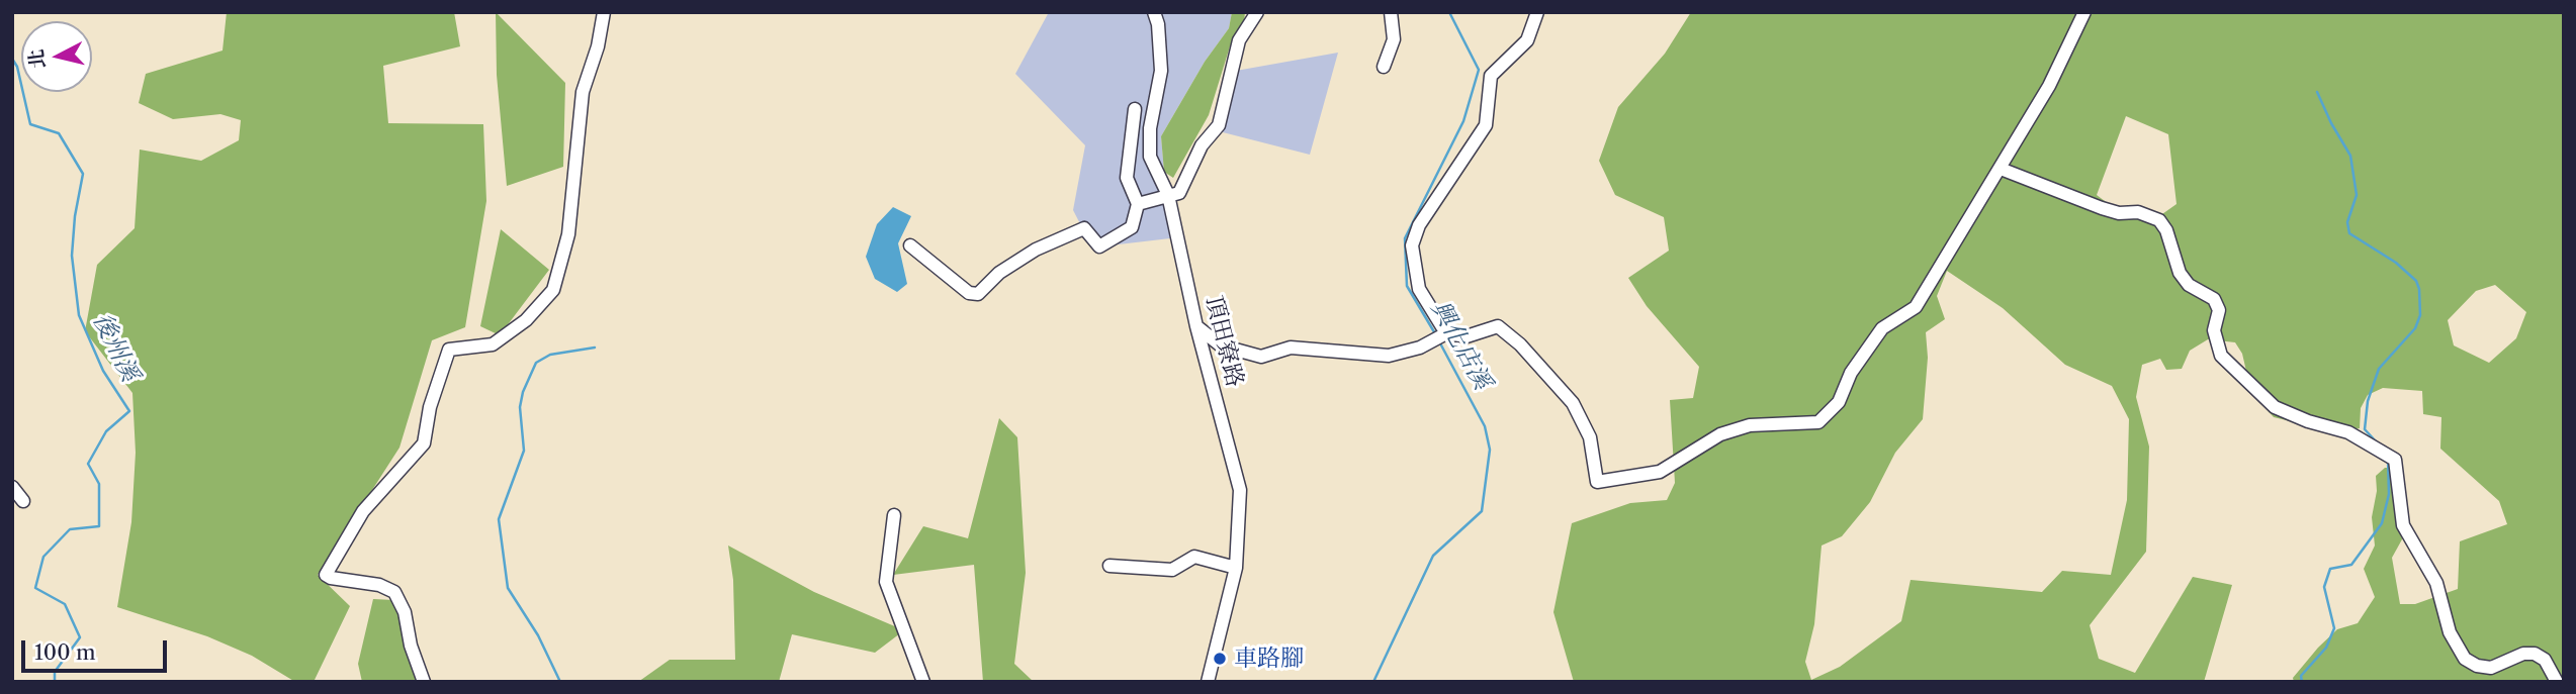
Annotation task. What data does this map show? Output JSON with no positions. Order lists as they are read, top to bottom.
{
  "streets": {
    "street": ["頂田寮路"]
  },
  "water": ["興化店溪", "後州溪"],
  "places": ["車路腳"],
  "scale_bar": "100 m",
  "north": "left"
}
